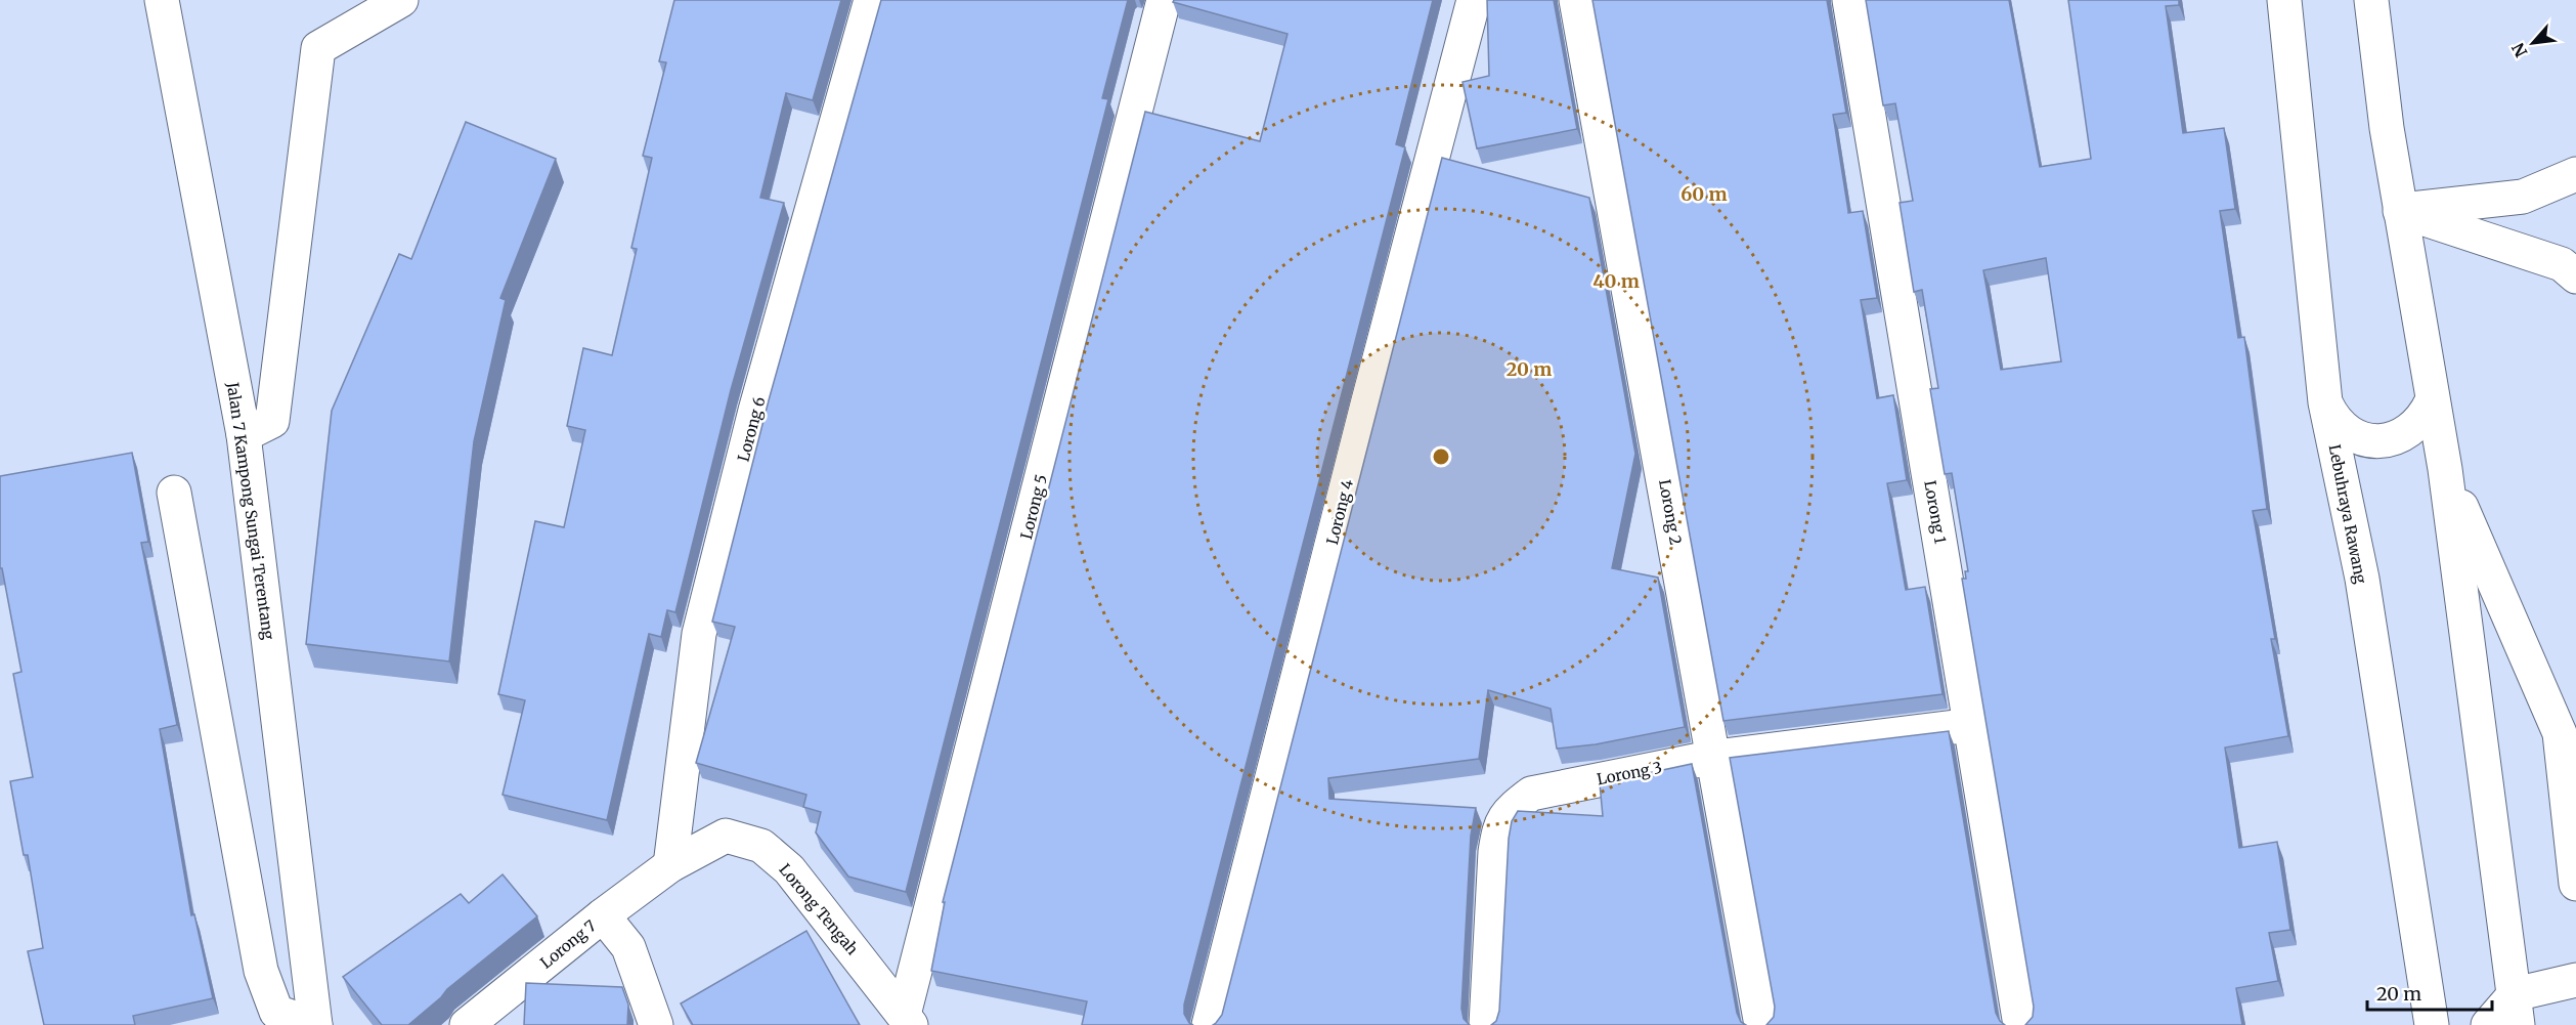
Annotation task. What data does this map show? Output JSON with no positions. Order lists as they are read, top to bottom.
{
  "streets": {
    "street": [
      "Lorong 6",
      "Lorong 5",
      "Jalan 7 Kampong Sungai Terentang",
      "Lorong 4",
      "Lorong 2",
      "Lorong 1",
      "Lebuhraya Rawang",
      "Lorong 3",
      "Lorong Tengah",
      "Lorong 7"
    ]
  },
  "crossings": [
    ["Lorong 6", "Lorong Tengah"],
    ["Lorong 6", "Lorong 7"],
    ["Lorong 5", "Lorong Tengah"],
    ["Lorong 2", "Lorong 3"],
    ["Lorong 1", "Lorong 3"],
    ["Lorong Tengah", "Lorong 7"]
  ],
  "scale_bar": "20 m",
  "north": "bottom left",
  "rings": ["60 m", "40 m", "20 m"]
}
